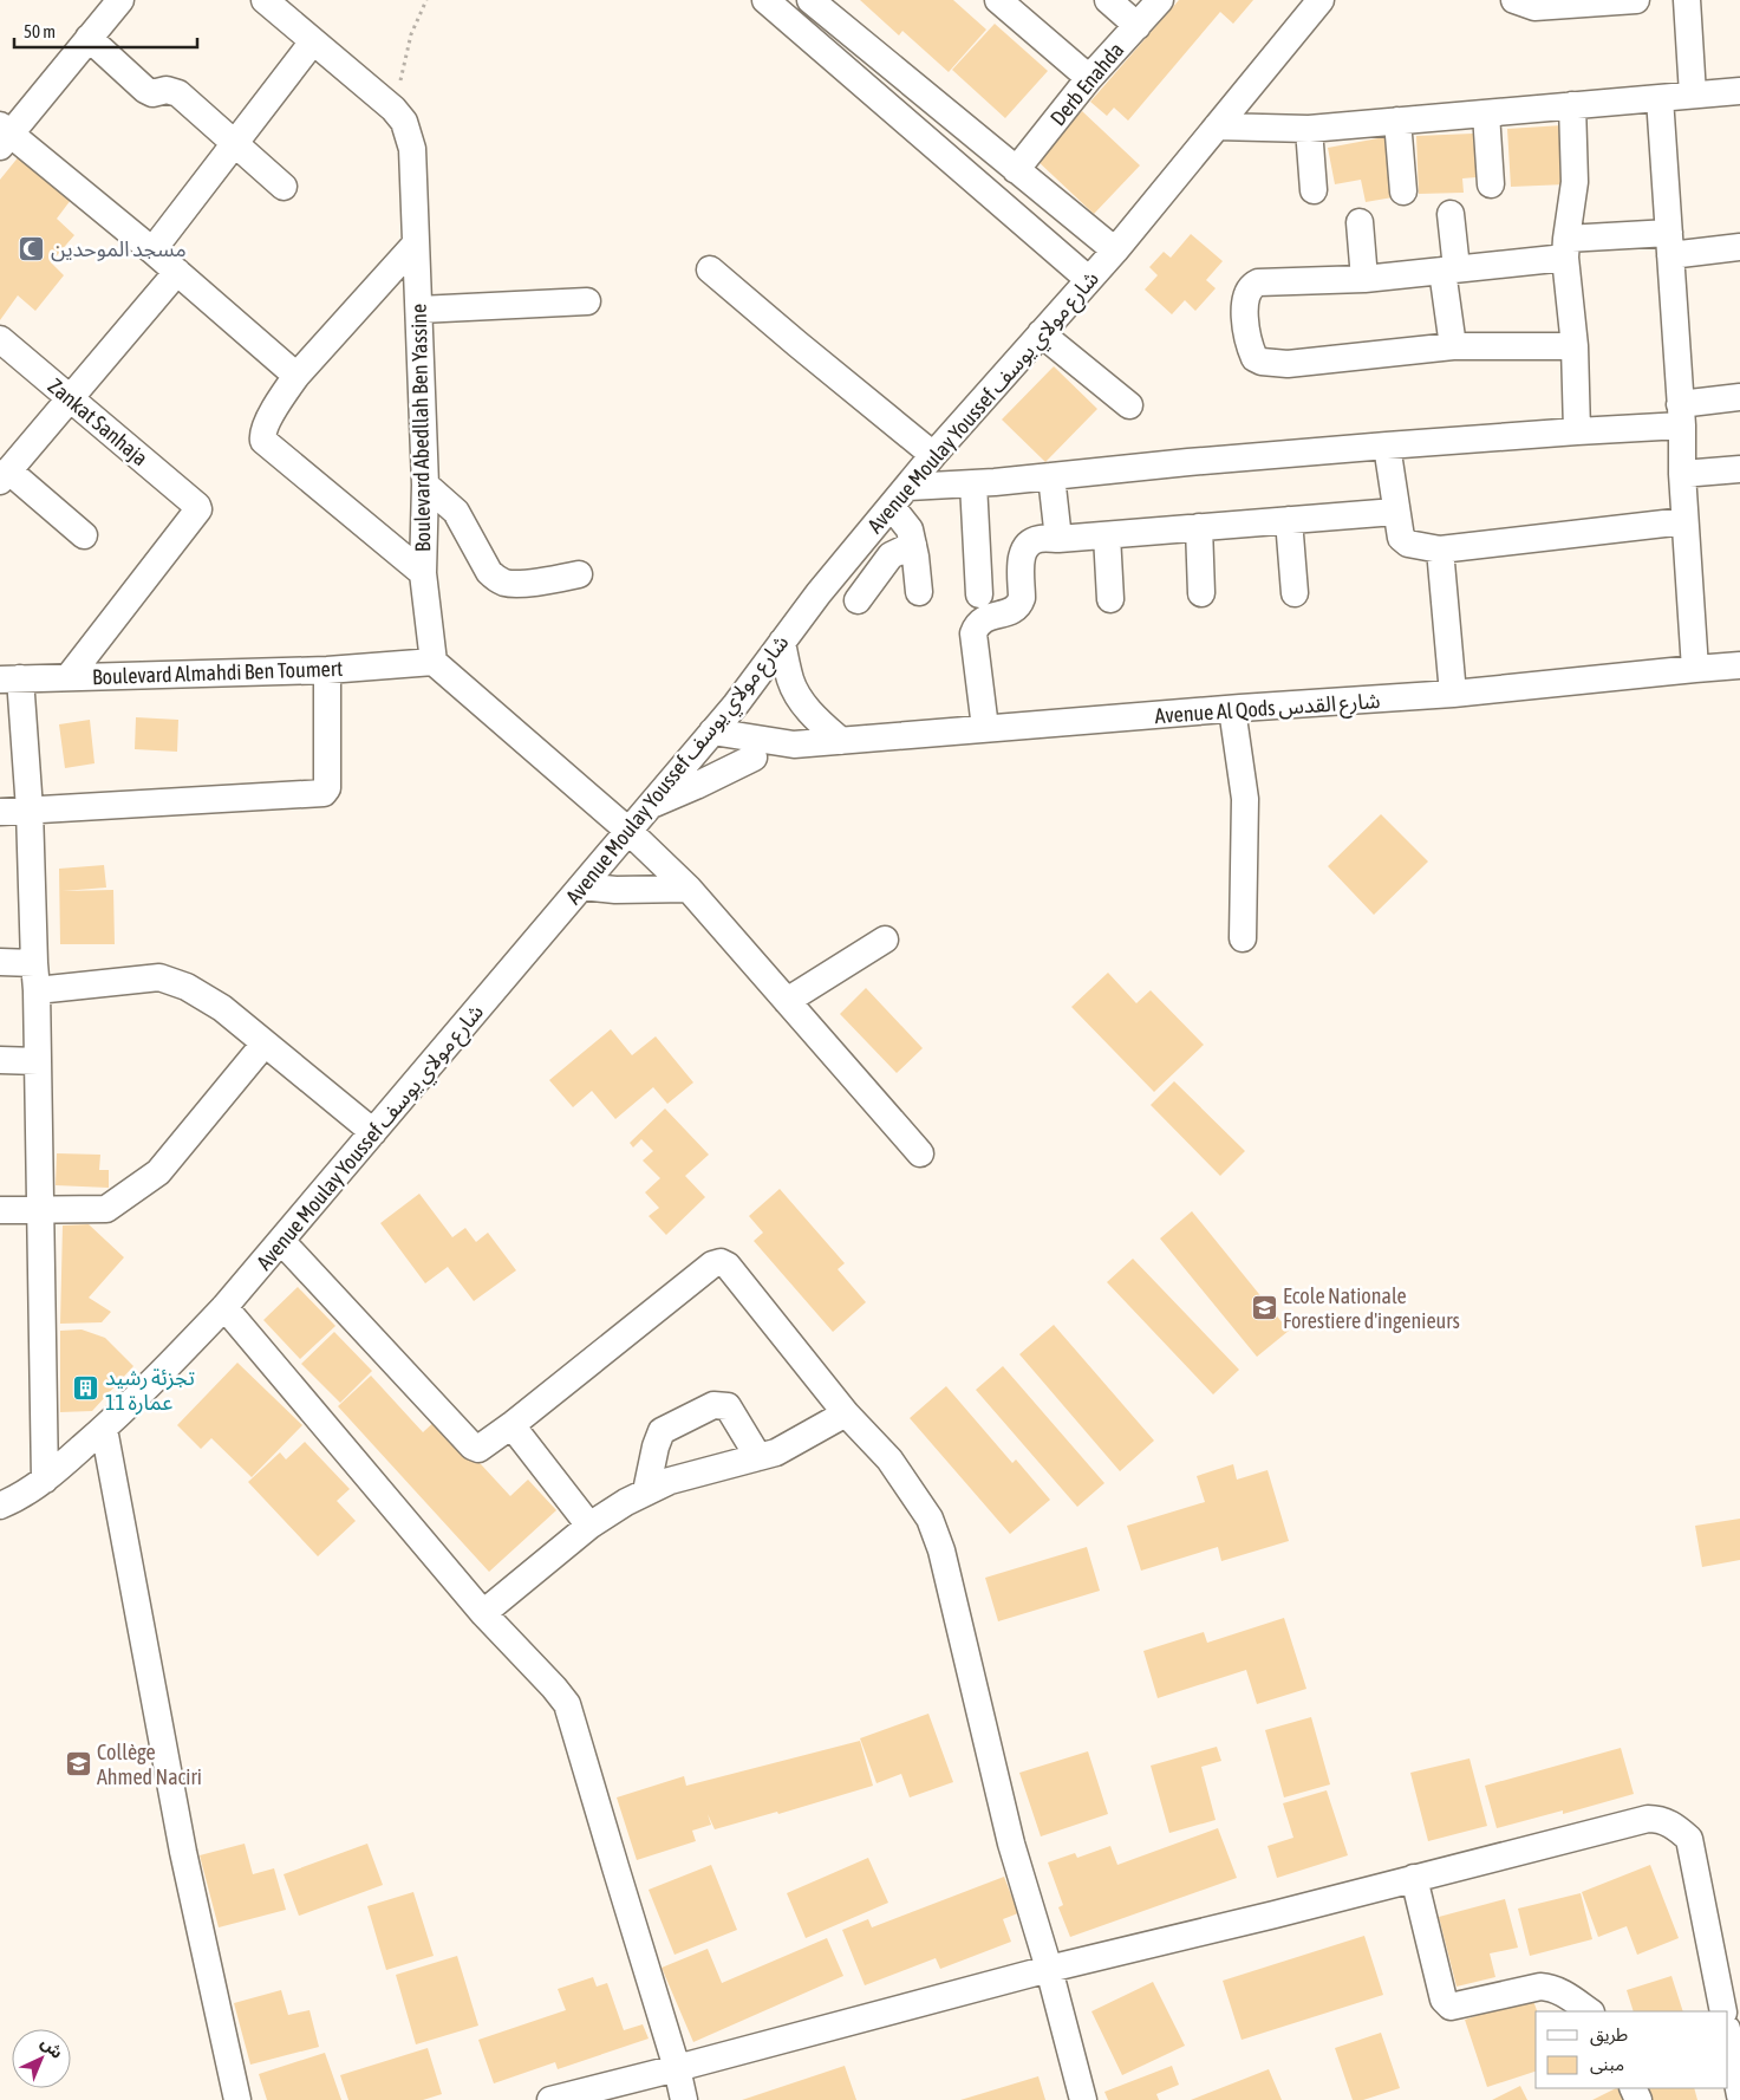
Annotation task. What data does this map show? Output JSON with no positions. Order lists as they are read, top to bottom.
{
  "streets": {
    "street": [
      "Derb Enahda",
      "Avenue Moulay Youssef شارع مولاي يوسف",
      "Zankat Sanhaja",
      "Boulevard Abedllah Ben Yassine",
      "Boulevard Almahdi Ben Toumert",
      "Avenue Al Qods شارع القدس"
    ]
  },
  "crossings": [
    ["Avenue Moulay Youssef شارع مولاي يوسف", "Avenue Al Qods شارع القدس"],
    ["Zankat Sanhaja", "Boulevard Almahdi Ben Toumert"],
    ["Boulevard Abedllah Ben Yassine", "Boulevard Almahdi Ben Toumert"]
  ],
  "places": {
    "mosque": ["مسجد الموحدين"],
    "school or university": ["Ecole Nationale Forestiere d'ingenieurs", "Collège Ahmed Naciri"],
    "building": ["تجزئة رشيد عمارة 11"]
  },
  "legend": ["طريق", "مبنى"],
  "scale_bar": "50 m",
  "north": "top right"
}
